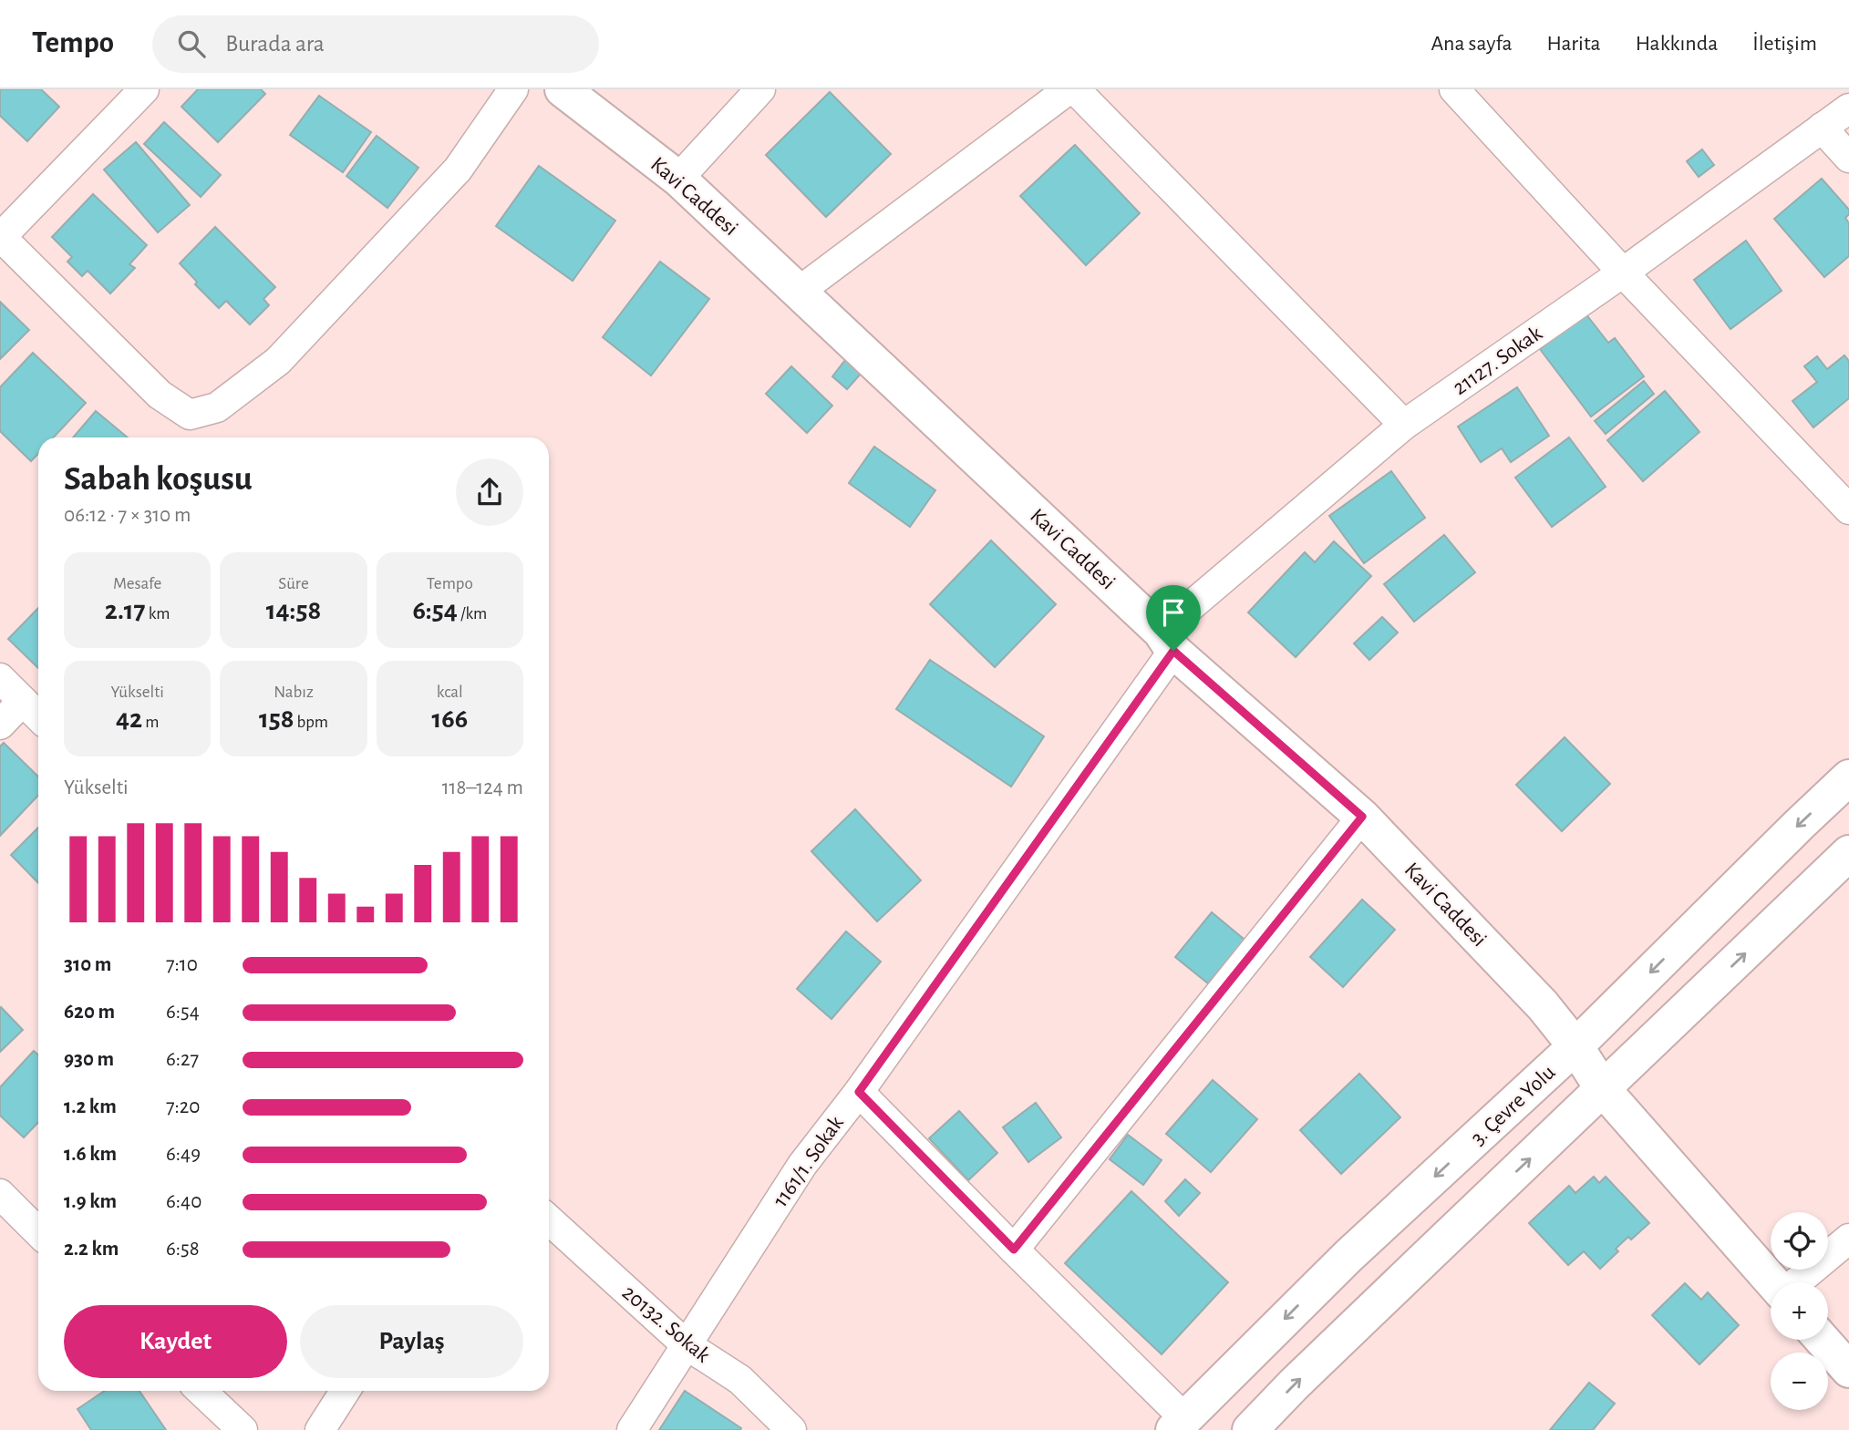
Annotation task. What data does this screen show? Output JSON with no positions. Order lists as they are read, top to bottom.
{
  "streets": {
    "street": [
      "Kavi Caddesi",
      "21127. Sokak",
      "3. Çevre Yolu",
      "1161/1. Sokak",
      "20132. Sokak"
    ]
  },
  "crossings": [
    ["Kavi Caddesi", "21127. Sokak"],
    ["Kavi Caddesi", "3. Çevre Yolu"],
    ["Kavi Caddesi", "1161/1. Sokak"],
    ["21127. Sokak", "1161/1. Sokak"],
    ["1161/1. Sokak", "20132. Sokak"]
  ],
  "page": {
    "header": "Tempo",
    "search": "Burada ara",
    "nav": [
      "Ana sayfa",
      "Harita",
      "Hakkında",
      "İletişim"
    ],
    "heading": ["Sabah koşusu", "06:12 · 7 × 310 m"],
    "stats": [
      ["Mesafe", "2.17 km"],
      ["Süre", "14:58"],
      ["Tempo", "6:54 /km"],
      ["Yükselti", "42 m"],
      ["Nabız", "158 bpm"],
      ["kcal", "166"]
    ],
    "chart": ["Yükselti", "118–124 m"],
    "list": [
      {
        "name": "310 m",
        "note": "7:10"
      },
      {
        "name": "620 m",
        "note": "6:54"
      },
      {
        "name": "930 m",
        "note": "6:27"
      },
      {
        "name": "1.2 km",
        "note": "7:20"
      },
      {
        "name": "1.6 km",
        "note": "6:49"
      },
      {
        "name": "1.9 km",
        "note": "6:40"
      },
      {
        "name": "2.2 km",
        "note": "6:58"
      }
    ],
    "map_buttons": ["+", "−"],
    "buttons": ["Kaydet", "Paylaş"]
  }
}
